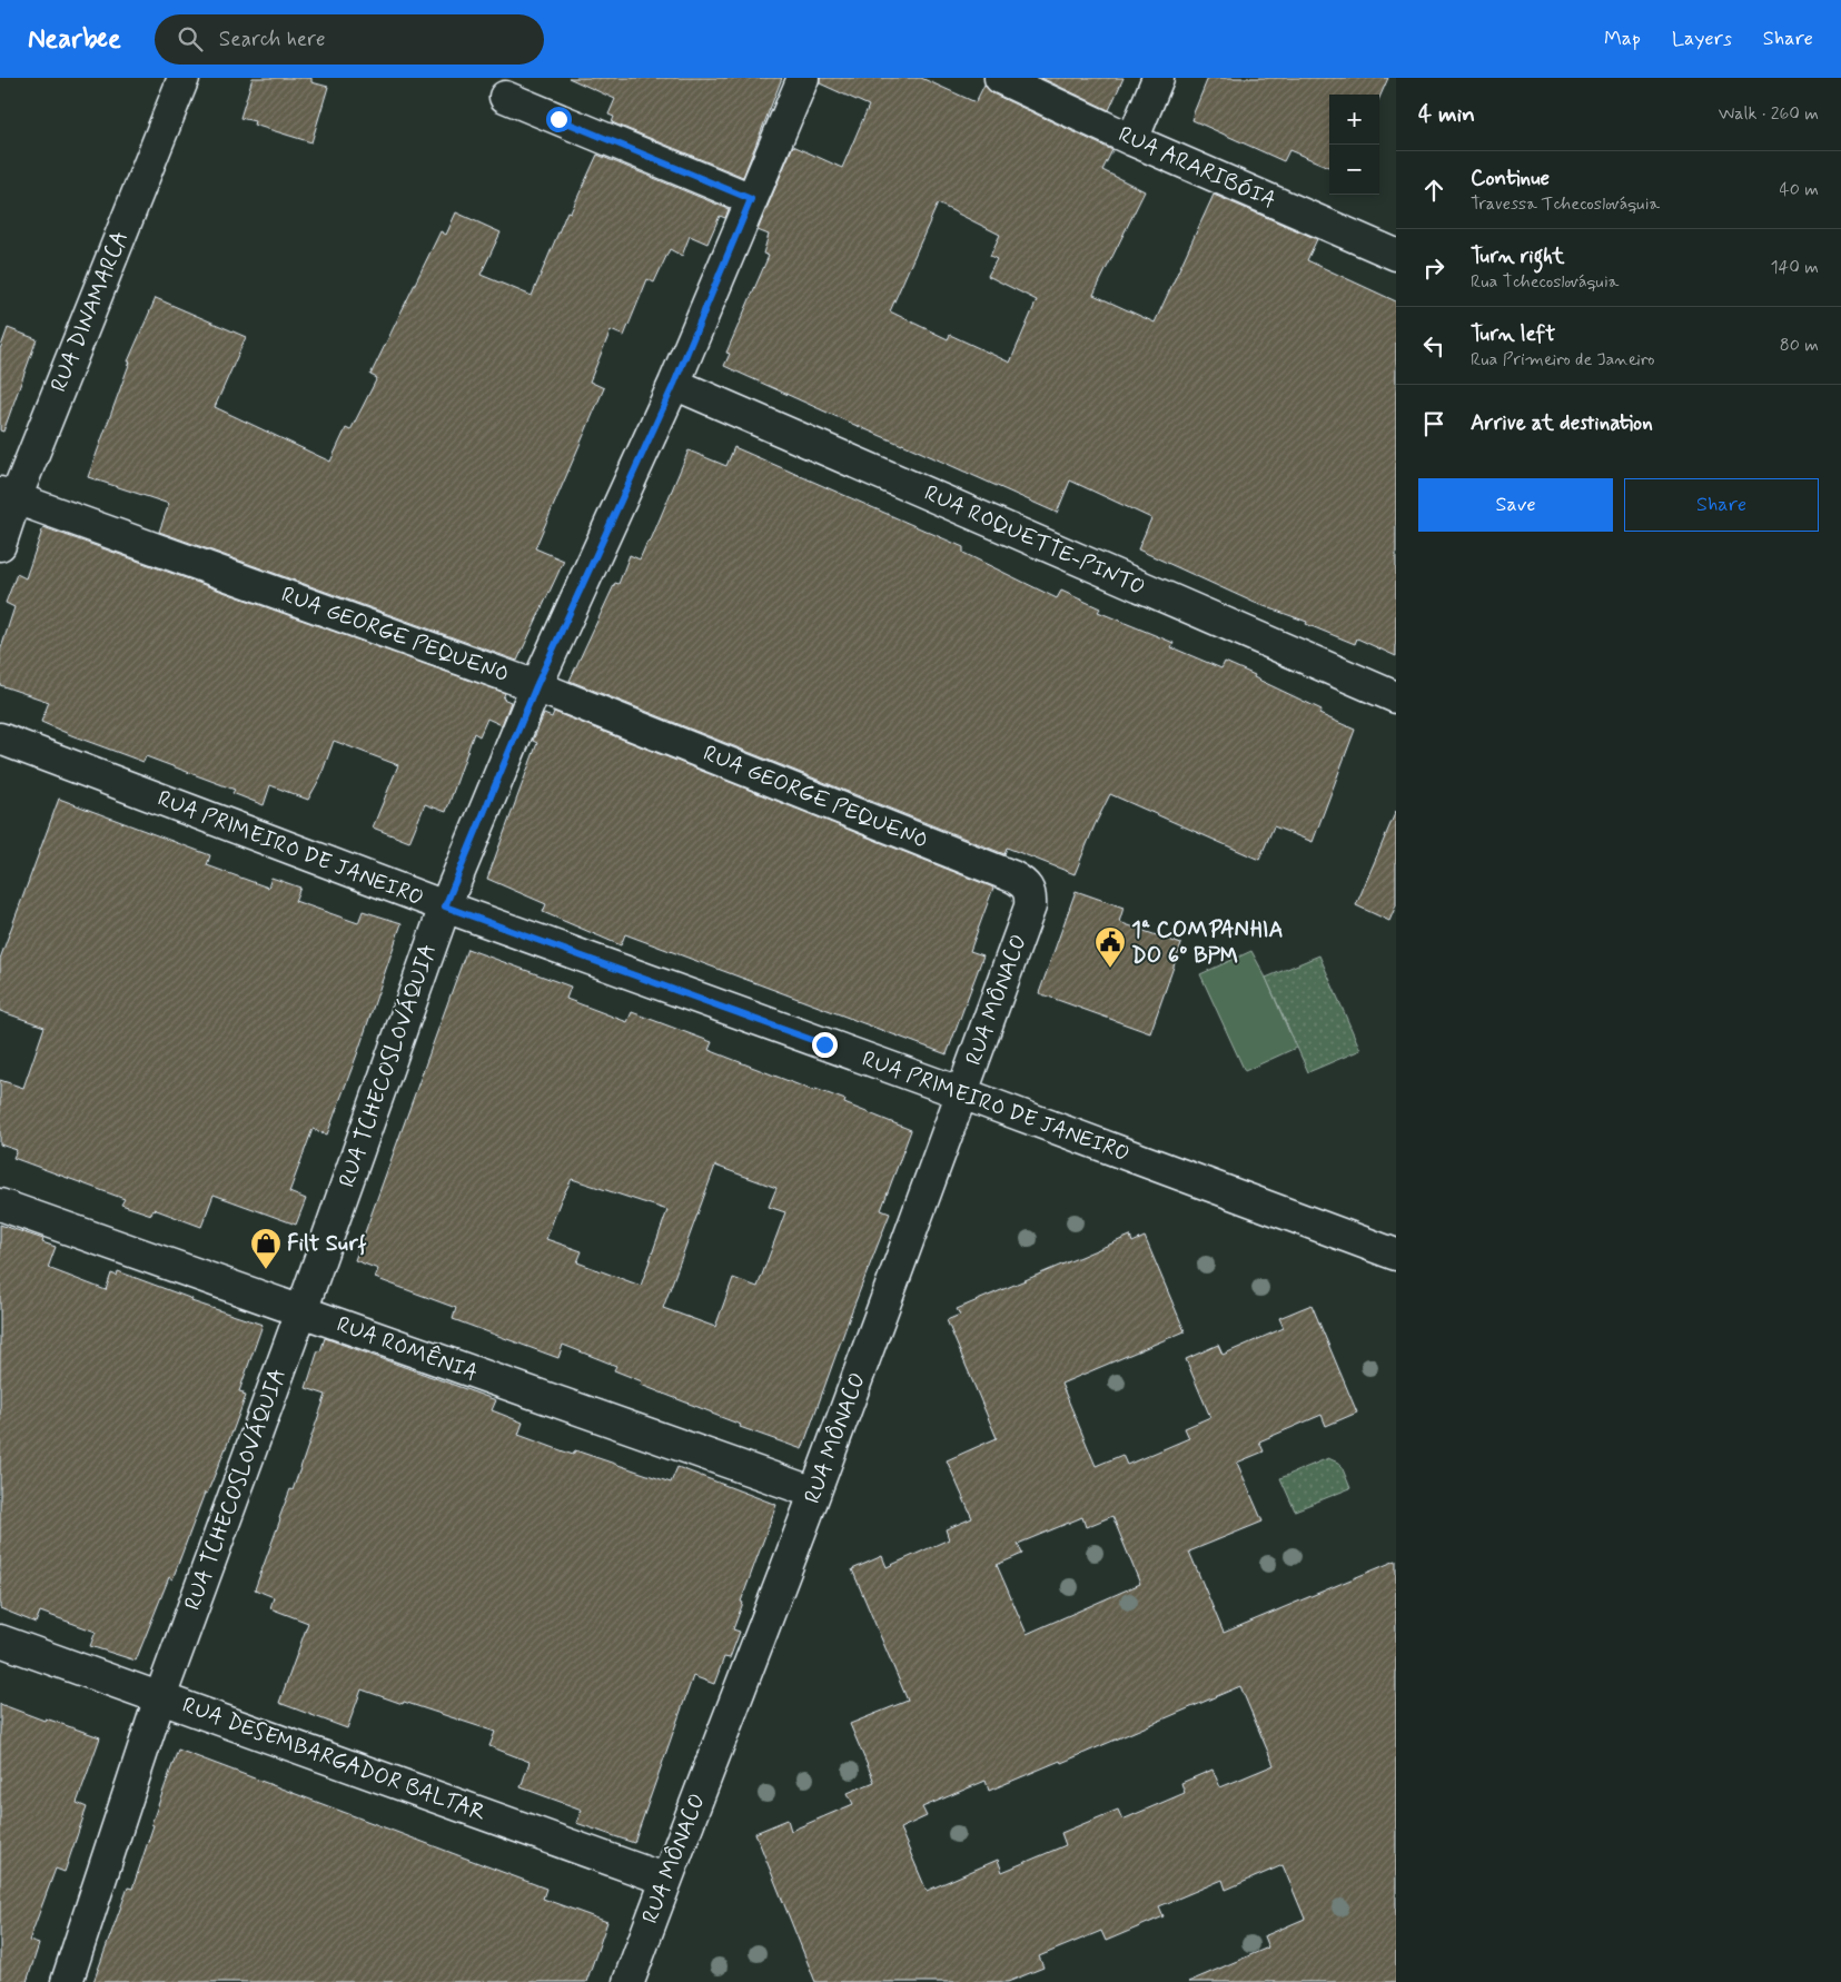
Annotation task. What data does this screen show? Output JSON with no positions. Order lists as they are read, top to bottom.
{
  "streets": {
    "street": [
      "RUA ARARIBÓIA",
      "RUA DINAMARCA",
      "RUA ROQUETTE-PINTO",
      "RUA GEORGE PEQUENO",
      "RUA PRIMEIRO DE JANEIRO",
      "RUA MÔNACO",
      "RUA TCHECOSLOVÁQUIA",
      "RUA ROMÊNIA",
      "RUA DESEMBARGADOR BALTAR"
    ]
  },
  "crossings": [
    ["RUA DINAMARCA", "RUA GEORGE PEQUENO"],
    ["RUA ROQUETTE-PINTO", "RUA TCHECOSLOVÁQUIA"],
    ["RUA GEORGE PEQUENO", "RUA MÔNACO"],
    ["RUA GEORGE PEQUENO", "RUA TCHECOSLOVÁQUIA"],
    ["RUA PRIMEIRO DE JANEIRO", "RUA MÔNACO"],
    ["RUA PRIMEIRO DE JANEIRO", "RUA TCHECOSLOVÁQUIA"],
    ["RUA MÔNACO", "RUA ROMÊNIA"],
    ["RUA MÔNACO", "RUA DESEMBARGADOR BALTAR"],
    ["RUA TCHECOSLOVÁQUIA", "RUA ROMÊNIA"],
    ["RUA TCHECOSLOVÁQUIA", "RUA DESEMBARGADOR BALTAR"]
  ],
  "places": {
    "public building": ["1ª COMPANHIA DO 6º BPM"],
    "shop": ["Filt Surf"]
  },
  "page": {
    "header": "Nearbee",
    "search": "Search here",
    "nav": ["Map", "Layers", "Share"],
    "heading": ["4 min", "Walk · 260 m"],
    "map_buttons": ["+", "−"],
    "list": [
      ["Continue", "Travessa Tchecoslováquia", "40 m"],
      ["Turn right", "Rua Tchecoslováquia", "140 m"],
      ["Turn left", "Rua Primeiro de Janeiro", "80 m"],
      "Arrive at destination"
    ],
    "buttons": ["Save", "Share"]
  }
}
